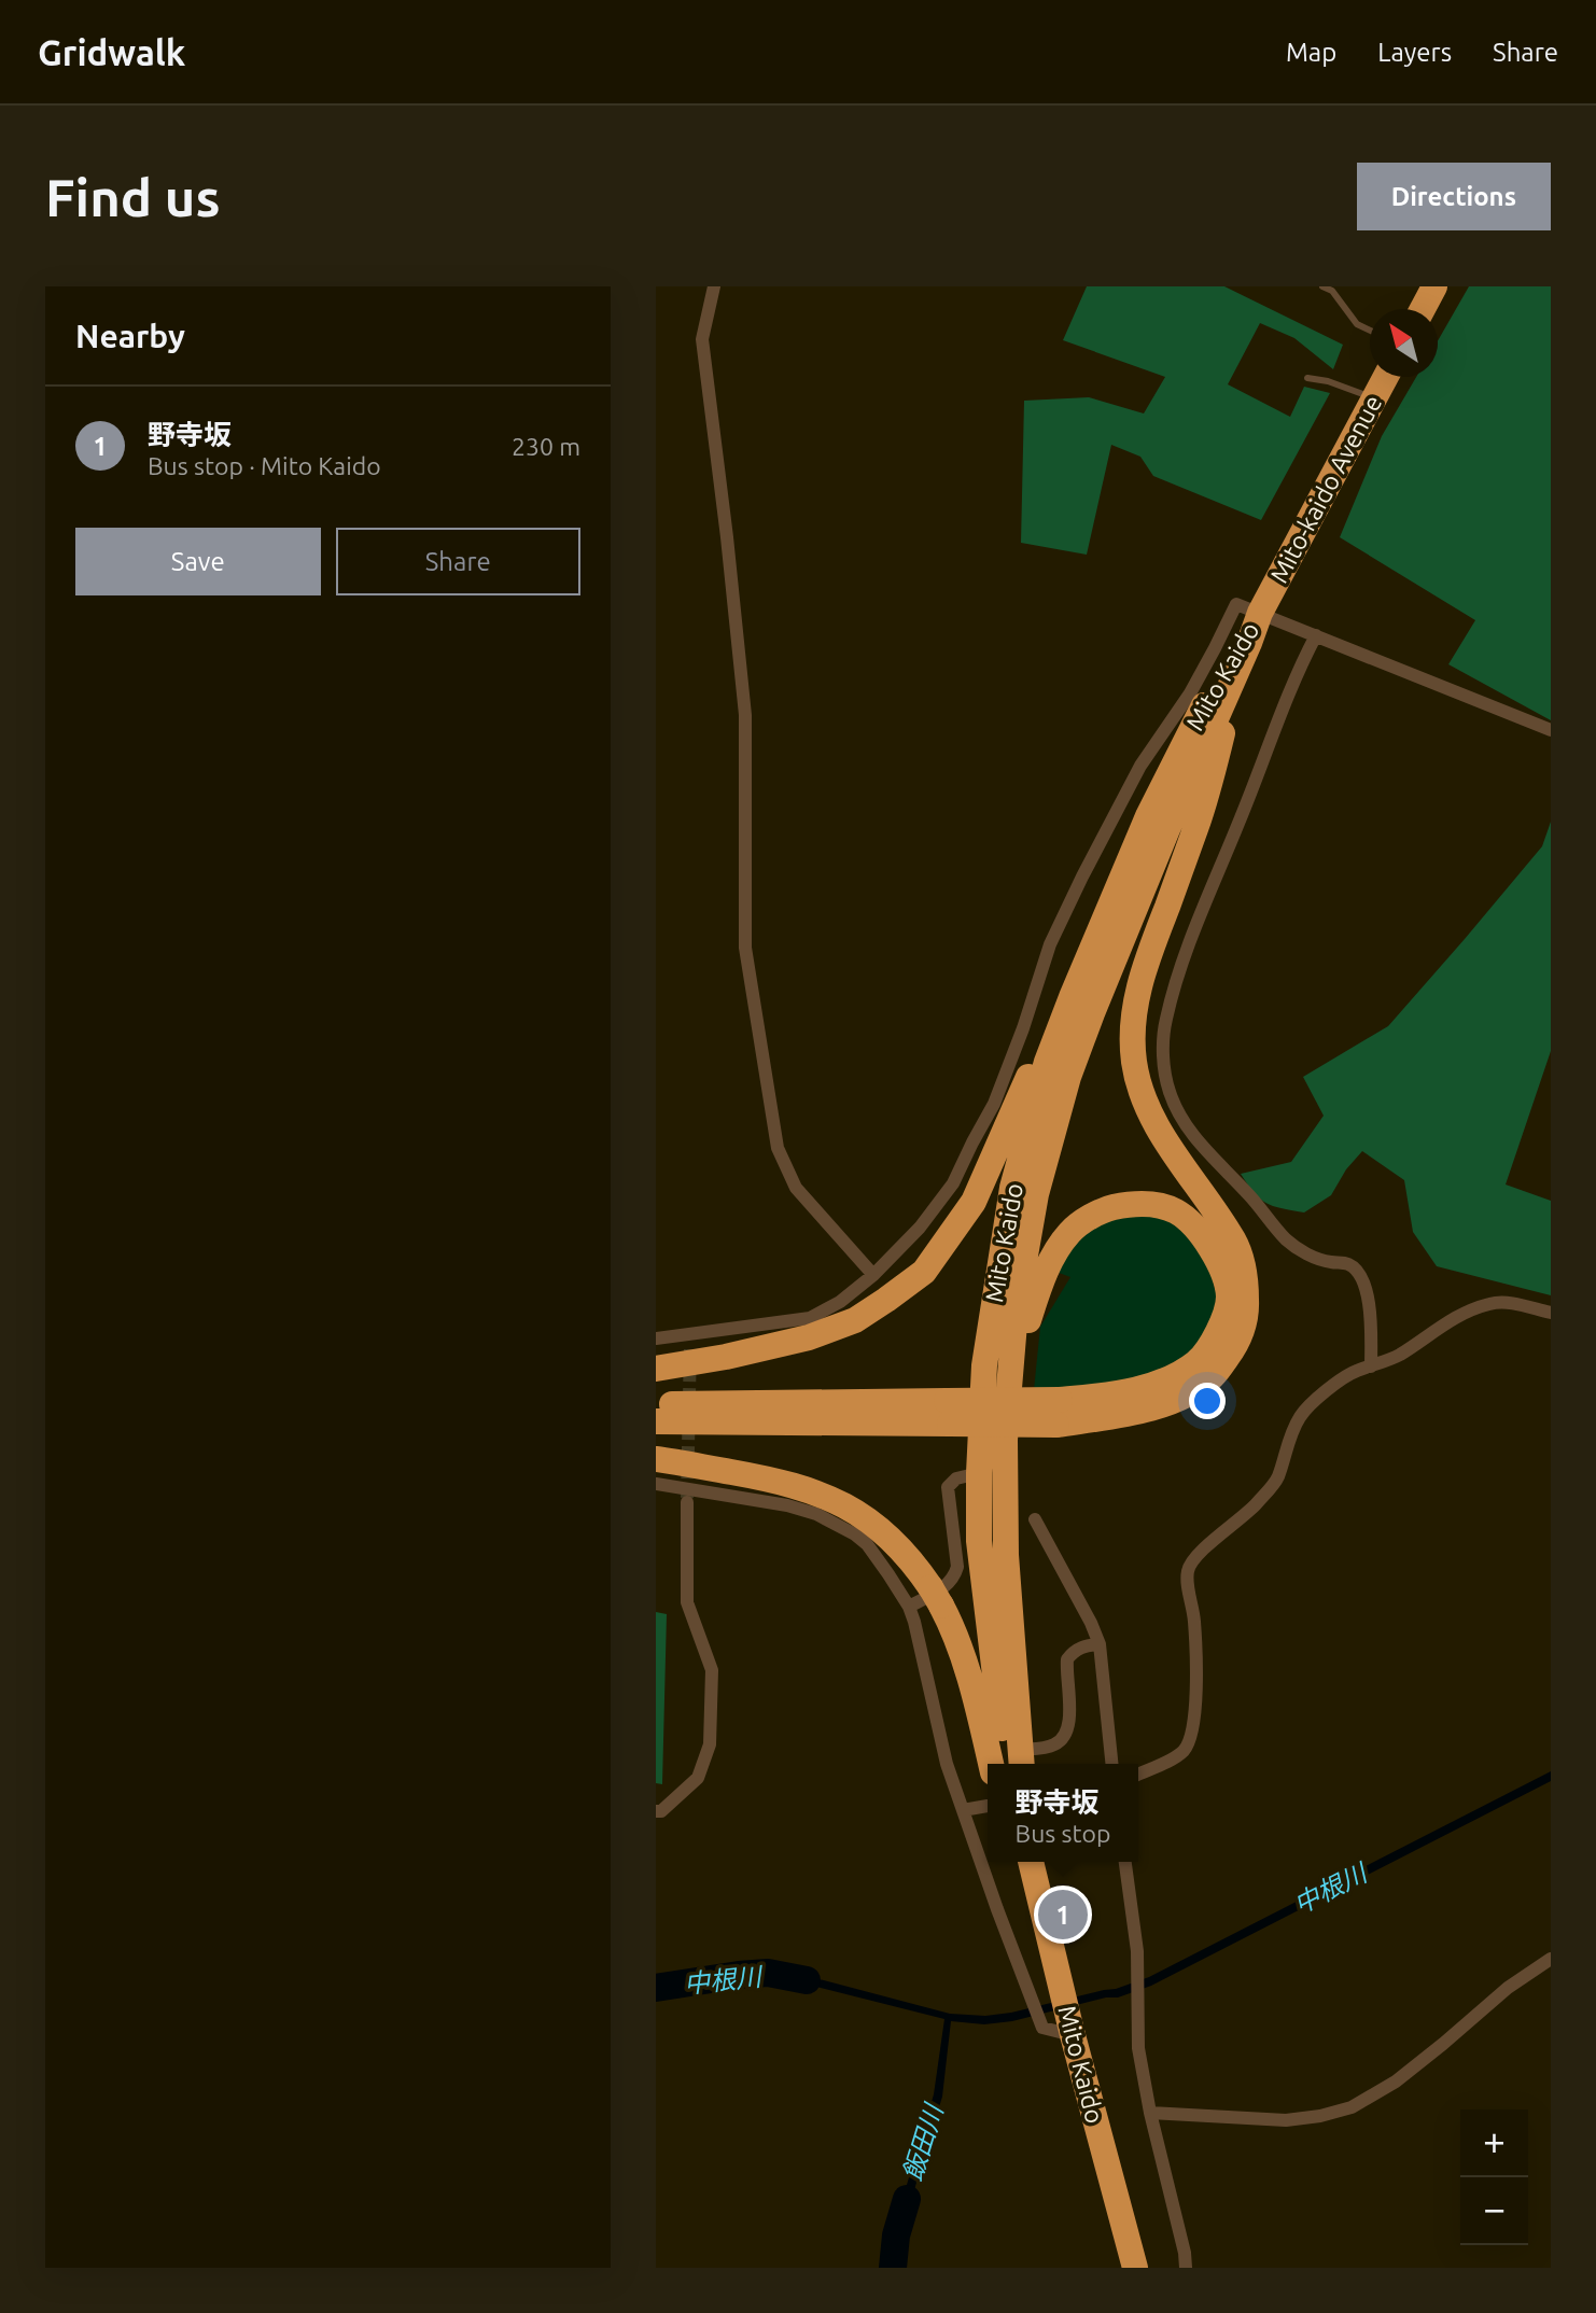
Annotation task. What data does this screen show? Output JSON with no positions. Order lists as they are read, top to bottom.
{
  "streets": {
    "highway": ["Mito-kaido Avenue", "Mito Kaido"]
  },
  "crossings": [
    ["Mito-kaido Avenue", "Mito Kaido"]
  ],
  "water": ["中根川", "飯田川"],
  "north": "top left",
  "page": {
    "header": "Gridwalk",
    "nav": ["Map", "Layers", "Share"],
    "buttons": [
      "Directions",
      ["Save", "Share"]
    ],
    "title": "Find us",
    "heading": "Nearby",
    "list": [
      {
        "mark": "1",
        "name": "野寺坂",
        "note": "Bus stop · Mito Kaido",
        "value": "230 m"
      }
    ],
    "popup": ["野寺坂", "Bus stop"],
    "pins": "1",
    "map_buttons": ["+", "−"]
  }
}
